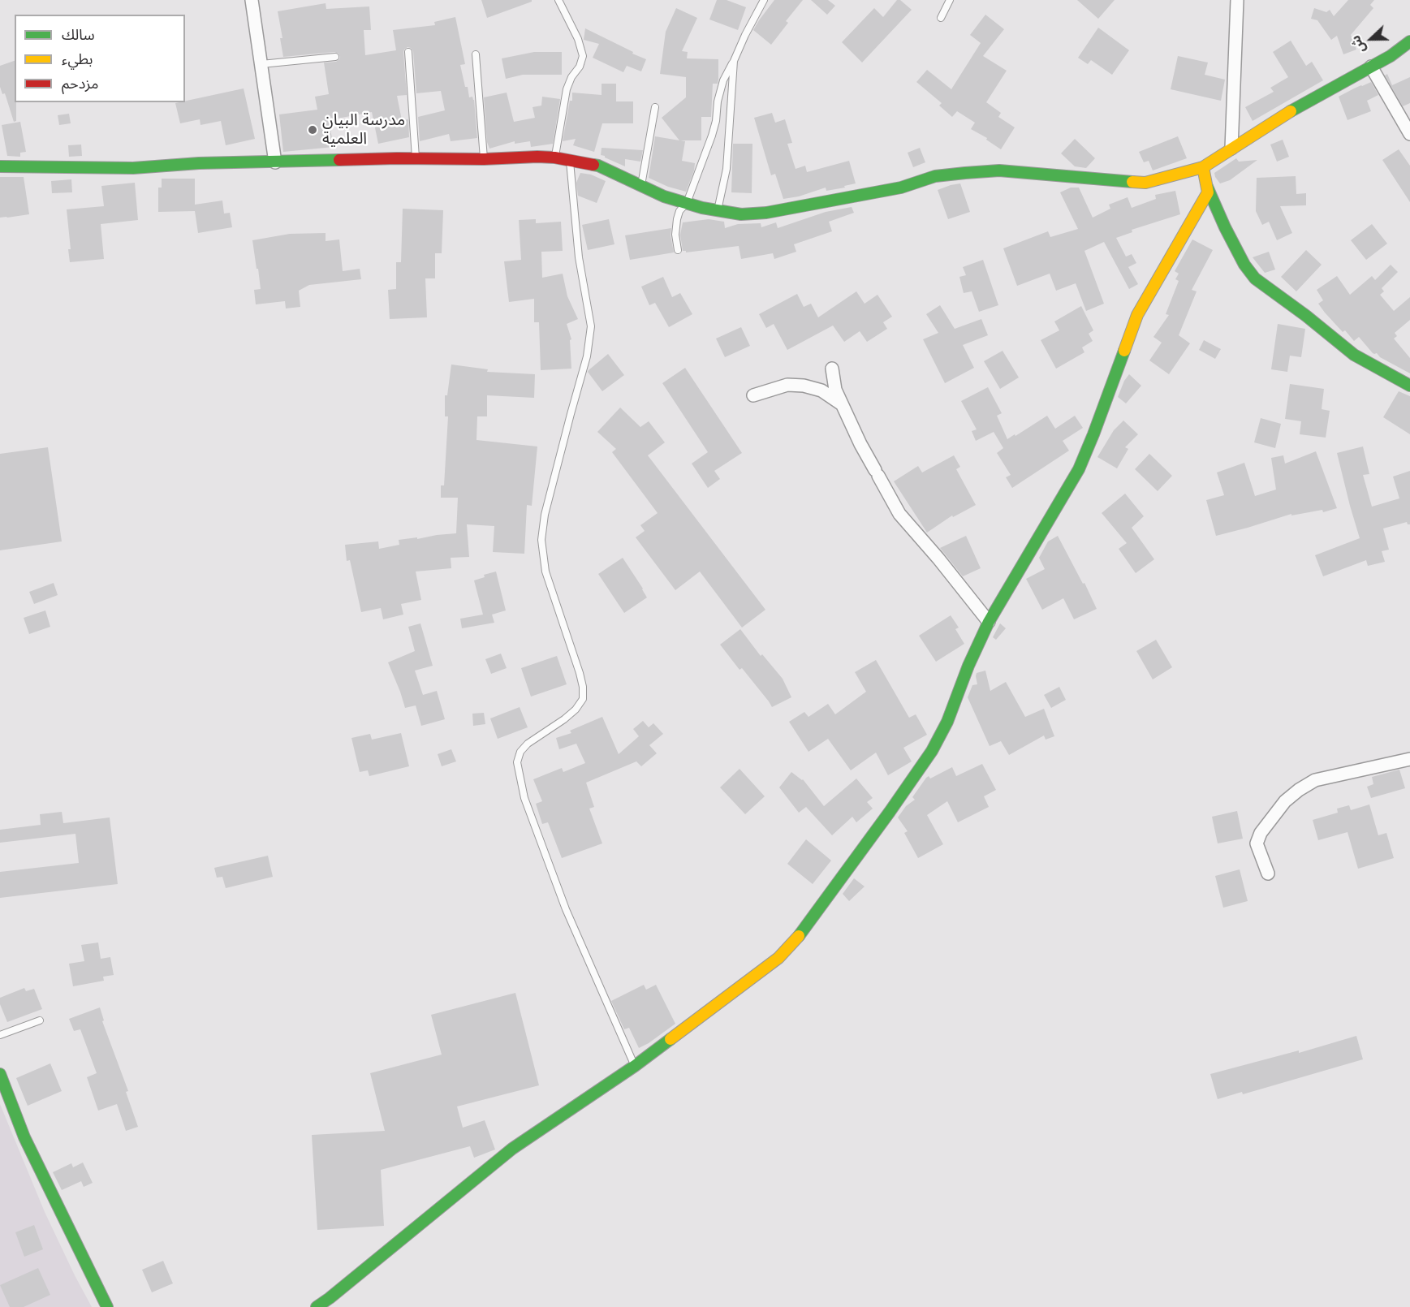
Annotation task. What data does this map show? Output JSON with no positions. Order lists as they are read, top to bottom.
{
  "places": ["مدرسة البيان العلمية"],
  "legend": ["سالك", "بطيء", "مزدحم"],
  "north": "left"
}
